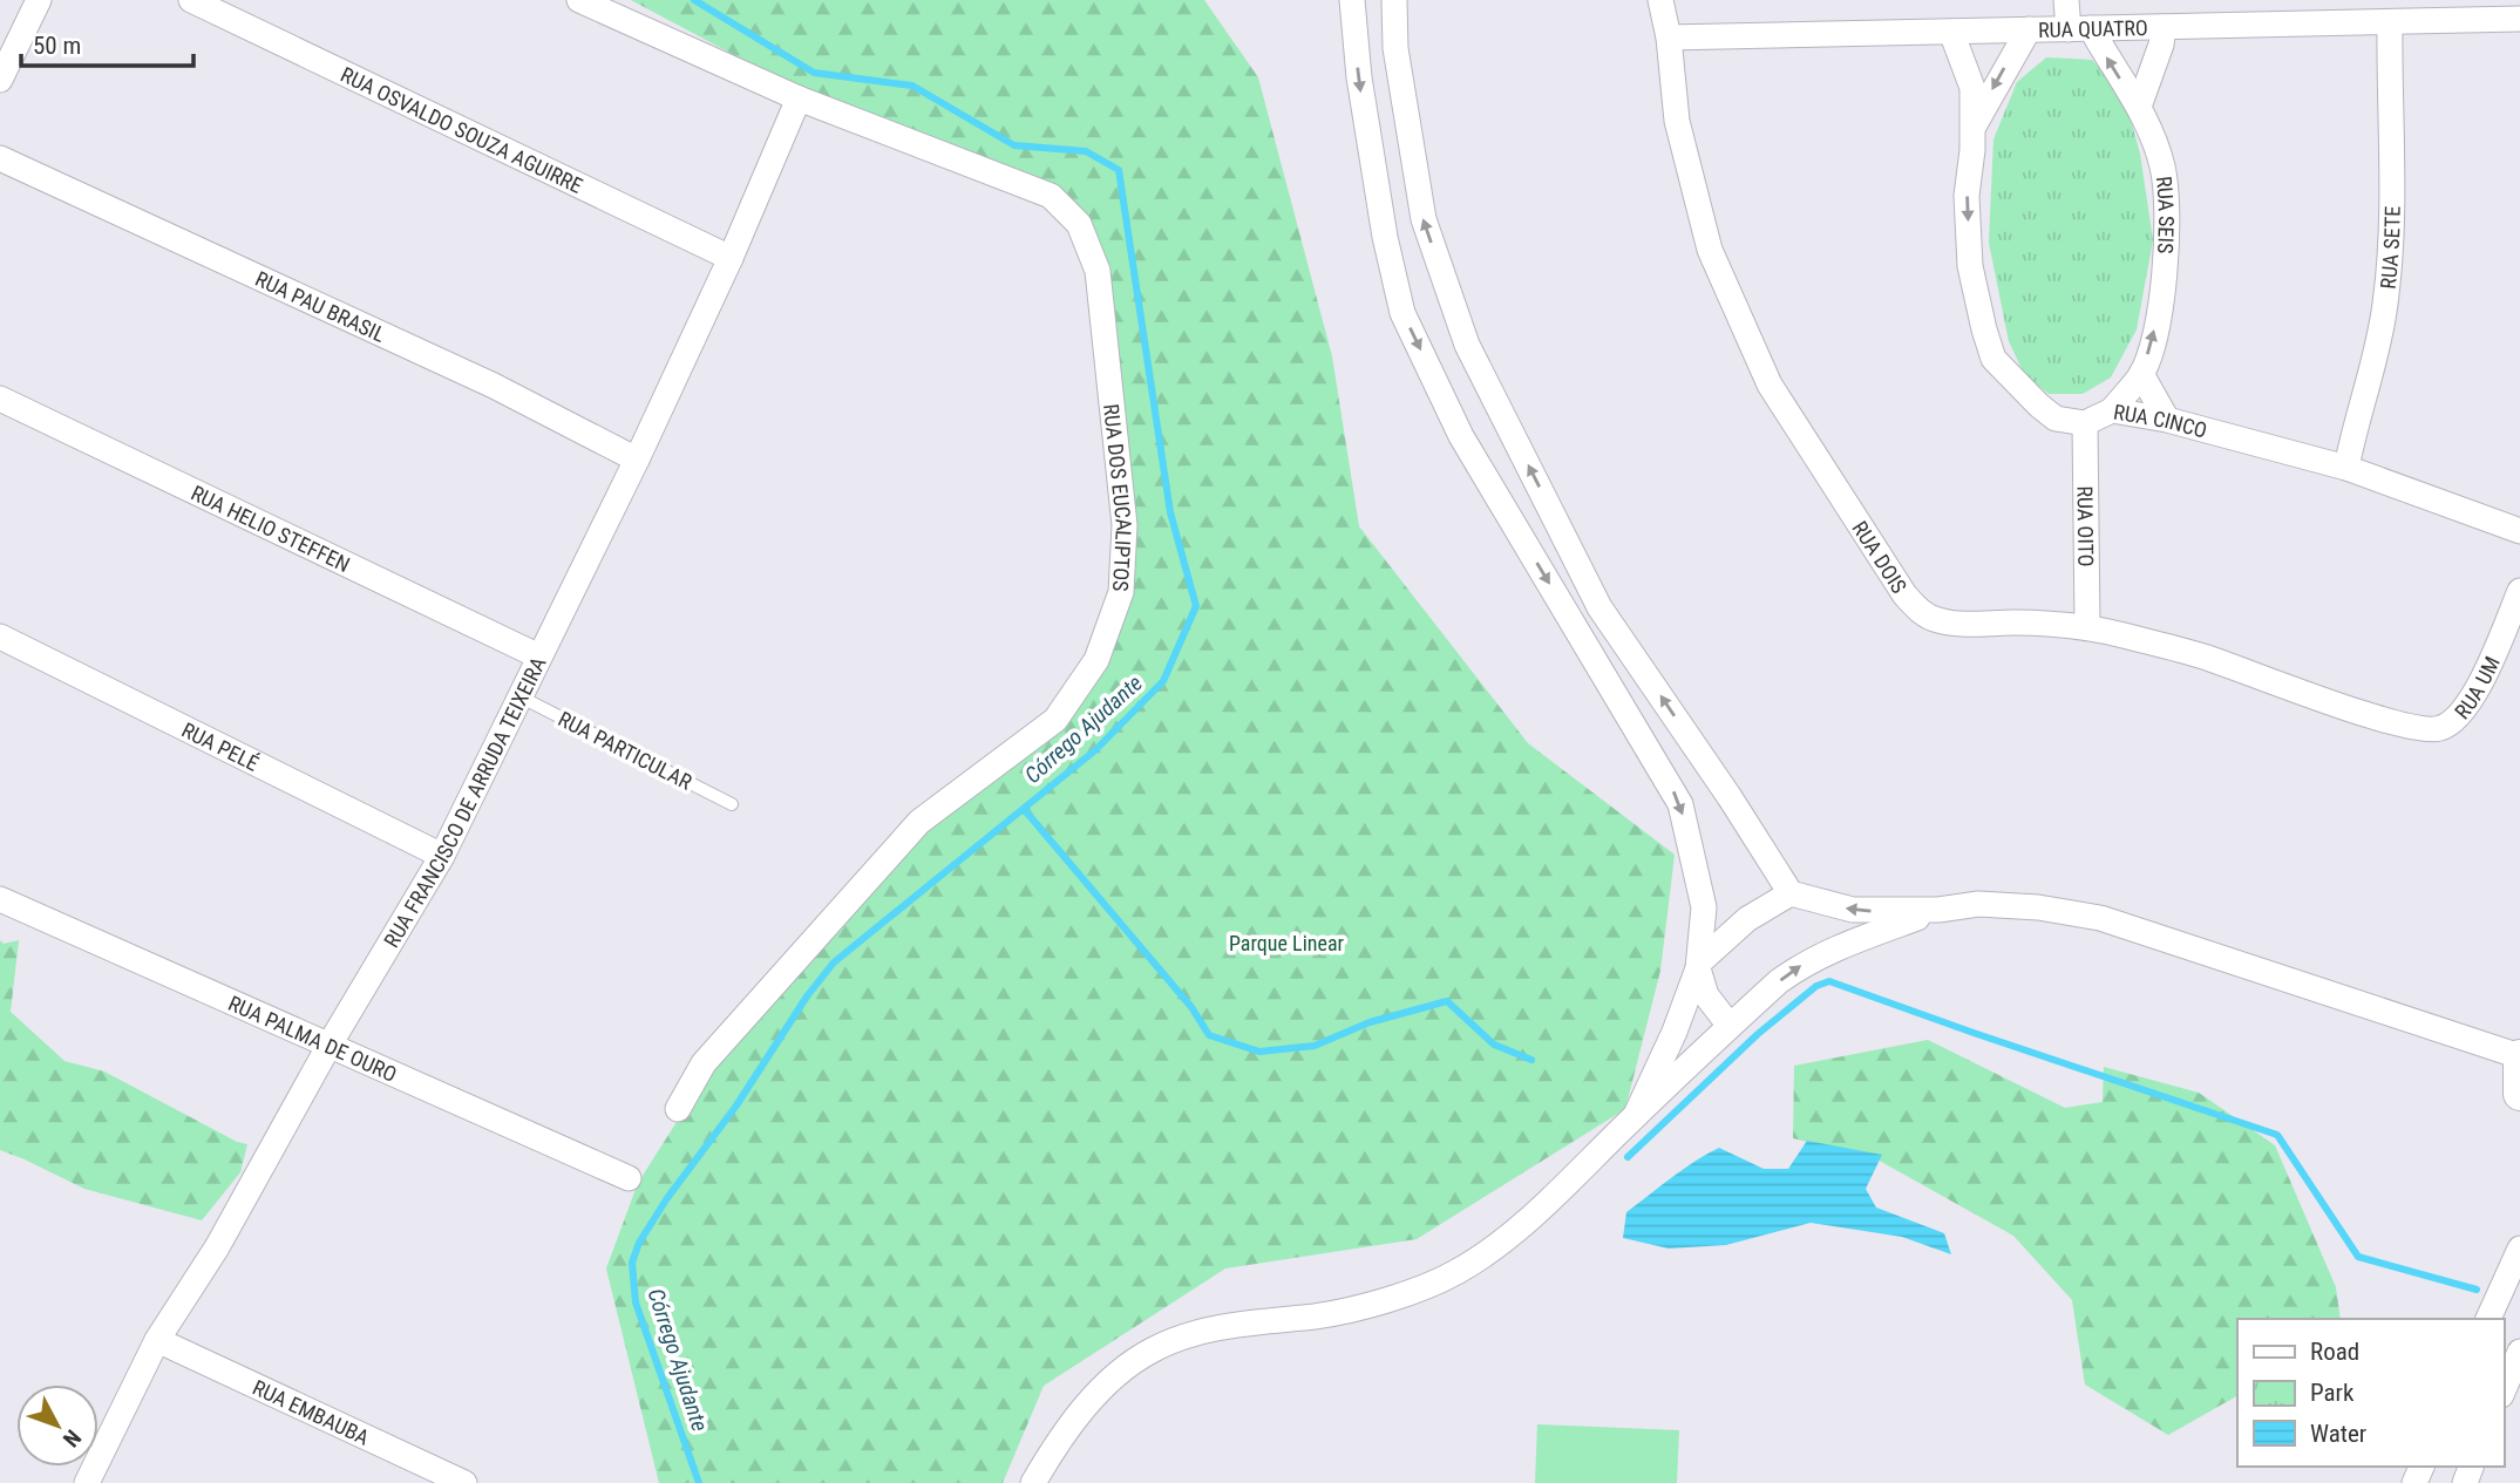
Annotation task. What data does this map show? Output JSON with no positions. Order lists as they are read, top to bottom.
{
  "streets": {
    "street": [
      "RUA QUATRO",
      "RUA OSVALDO SOUZA AGUIRRE",
      "RUA SEIS",
      "RUA SETE",
      "RUA PAU BRASIL",
      "RUA CINCO",
      "RUA DOS EUCALIPTOS",
      "RUA OITO",
      "RUA HELIO STEFFEN",
      "RUA DOIS",
      "RUA UM",
      "RUA PELÉ",
      "RUA FRANCISCO DE ARRUDA TEIXEIRA",
      "RUA PALMA DE OURO",
      "RUA EMBAUBA"
    ],
    "lane": ["RUA PARTICULAR"]
  },
  "crossings": [
    ["RUA QUATRO", "RUA SEIS"],
    ["RUA QUATRO", "RUA SETE"],
    ["RUA QUATRO", "RUA CINCO"],
    ["RUA QUATRO", "RUA DOIS"],
    ["RUA OSVALDO SOUZA AGUIRRE", "RUA FRANCISCO DE ARRUDA TEIXEIRA"],
    ["RUA SEIS", "RUA CINCO"],
    ["RUA SETE", "RUA CINCO"],
    ["RUA PAU BRASIL", "RUA FRANCISCO DE ARRUDA TEIXEIRA"],
    ["RUA CINCO", "RUA OITO"],
    ["RUA DOS EUCALIPTOS", "RUA FRANCISCO DE ARRUDA TEIXEIRA"],
    ["RUA OITO", "RUA DOIS"],
    ["RUA HELIO STEFFEN", "RUA FRANCISCO DE ARRUDA TEIXEIRA"],
    ["RUA DOIS", "RUA UM"],
    ["RUA PELÉ", "RUA FRANCISCO DE ARRUDA TEIXEIRA"],
    ["RUA PARTICULAR", "RUA FRANCISCO DE ARRUDA TEIXEIRA"],
    ["RUA FRANCISCO DE ARRUDA TEIXEIRA", "RUA PALMA DE OURO"],
    ["RUA FRANCISCO DE ARRUDA TEIXEIRA", "RUA EMBAUBA"]
  ],
  "one_way": ["RUA SEIS", "RUA CINCO"],
  "water": ["Córrego Ajudante"],
  "parks": ["Parque Linear"],
  "legend": ["Road", "Park", "Water"],
  "scale_bar": "50 m",
  "north": "bottom right"
}
